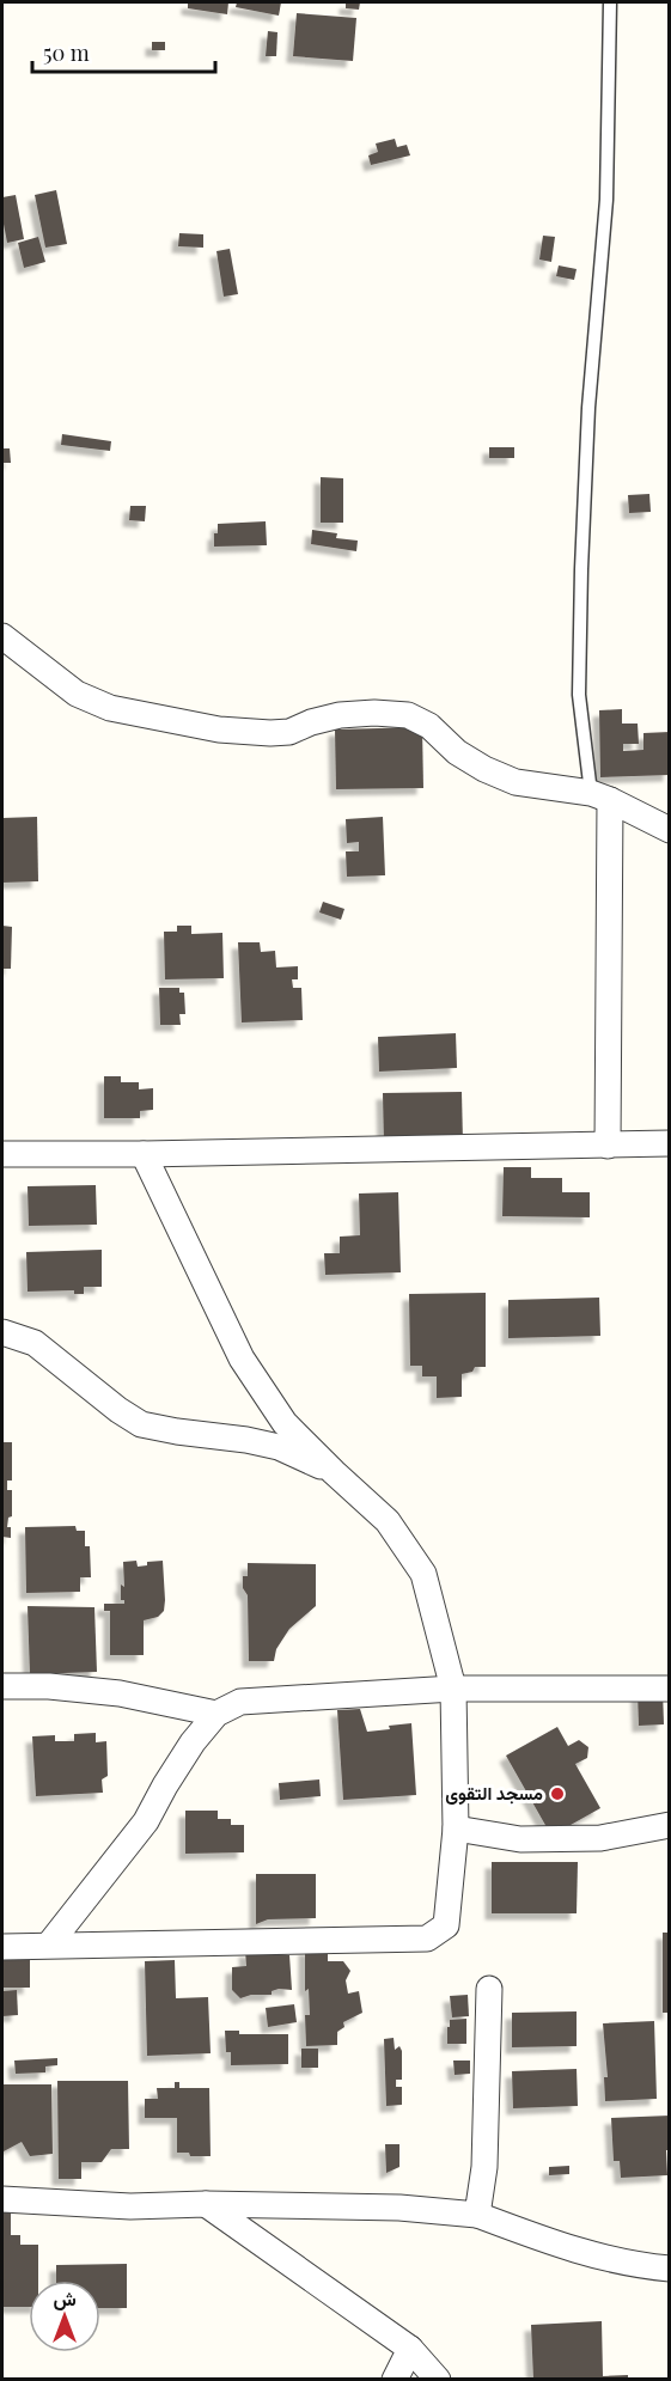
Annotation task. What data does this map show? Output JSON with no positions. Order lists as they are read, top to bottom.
{
  "places": ["مسجد التقوى"],
  "scale_bar": "50 m",
  "north": "top"
}
